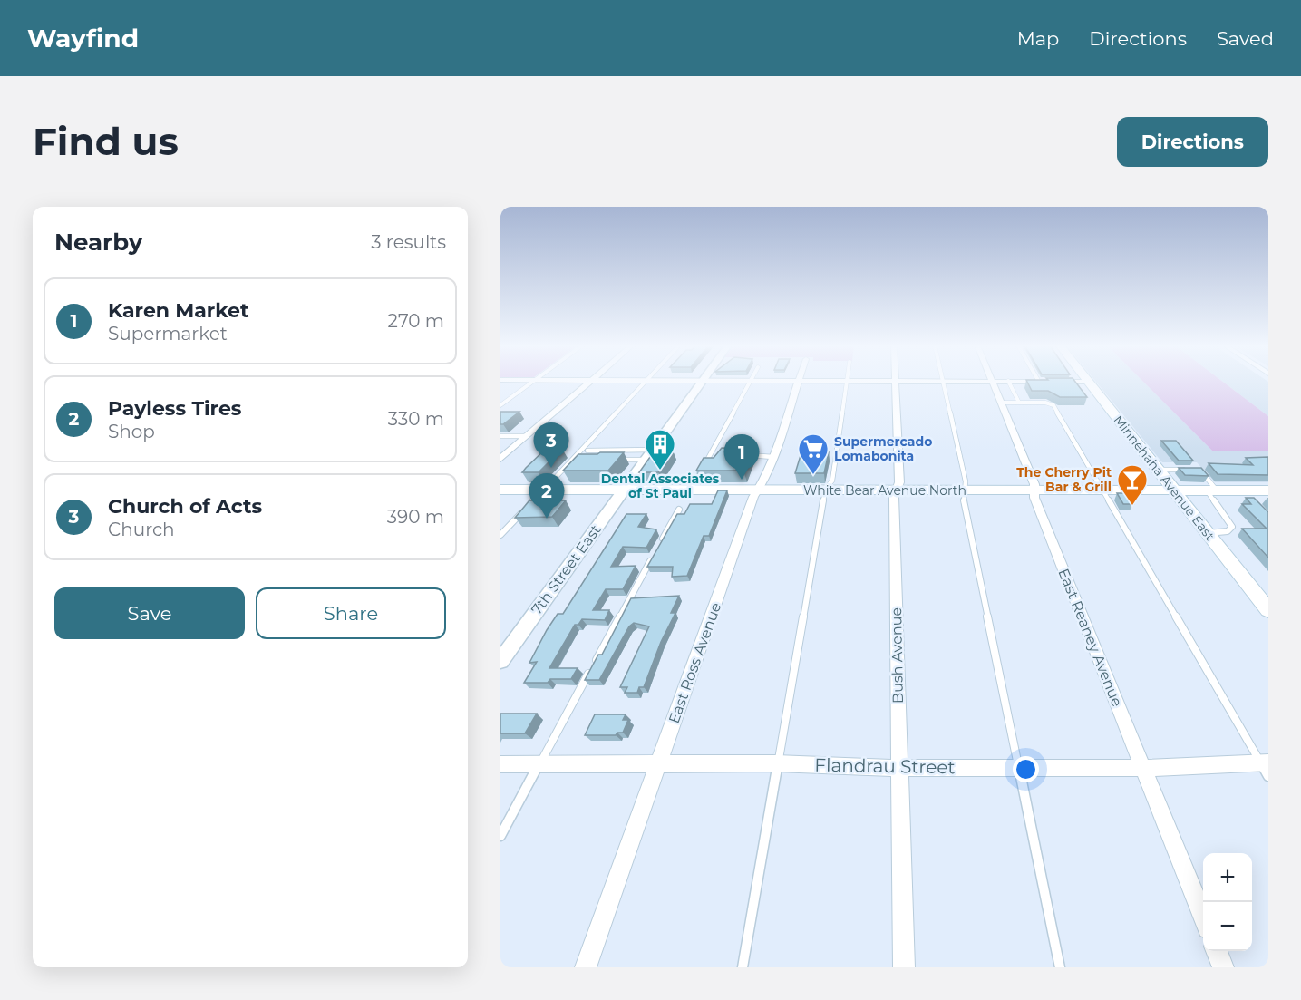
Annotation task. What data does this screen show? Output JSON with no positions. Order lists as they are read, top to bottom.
{
  "streets": {
    "main road": ["Minnehaha Avenue East", "White Bear Avenue North"],
    "street": [
      "7th Street East",
      "East Reaney Avenue",
      "Bush Avenue",
      "East Ross Avenue",
      "Flandrau Street"
    ]
  },
  "crossings": [
    ["Minnehaha Avenue East", "White Bear Avenue North"],
    ["White Bear Avenue North", "7th Street East"],
    ["White Bear Avenue North", "East Reaney Avenue"],
    ["White Bear Avenue North", "Bush Avenue"],
    ["White Bear Avenue North", "East Ross Avenue"],
    ["East Reaney Avenue", "Flandrau Street"],
    ["Bush Avenue", "Flandrau Street"],
    ["East Ross Avenue", "Flandrau Street"]
  ],
  "places": {
    "building": ["Dental Associates of St Paul"],
    "supermarket": ["Supermercado Lomabonita"],
    "bar": ["The Cherry Pit Bar & Grill"]
  },
  "page": {
    "header": "Wayfind",
    "nav": ["Map", "Directions", "Saved"],
    "buttons": [
      "Directions",
      ["Save", "Share"]
    ],
    "title": "Find us",
    "heading": ["Nearby", "3 results"],
    "list": [
      {
        "mark": "1",
        "name": "Karen Market",
        "note": "Supermarket",
        "value": "270 m"
      },
      {
        "mark": "2",
        "name": "Payless Tires",
        "note": "Shop",
        "value": "330 m"
      },
      {
        "mark": "3",
        "name": "Church of Acts",
        "note": "Church",
        "value": "390 m"
      }
    ],
    "pins": ["3", "1", "2"],
    "map_buttons": ["+", "−"]
  }
}
